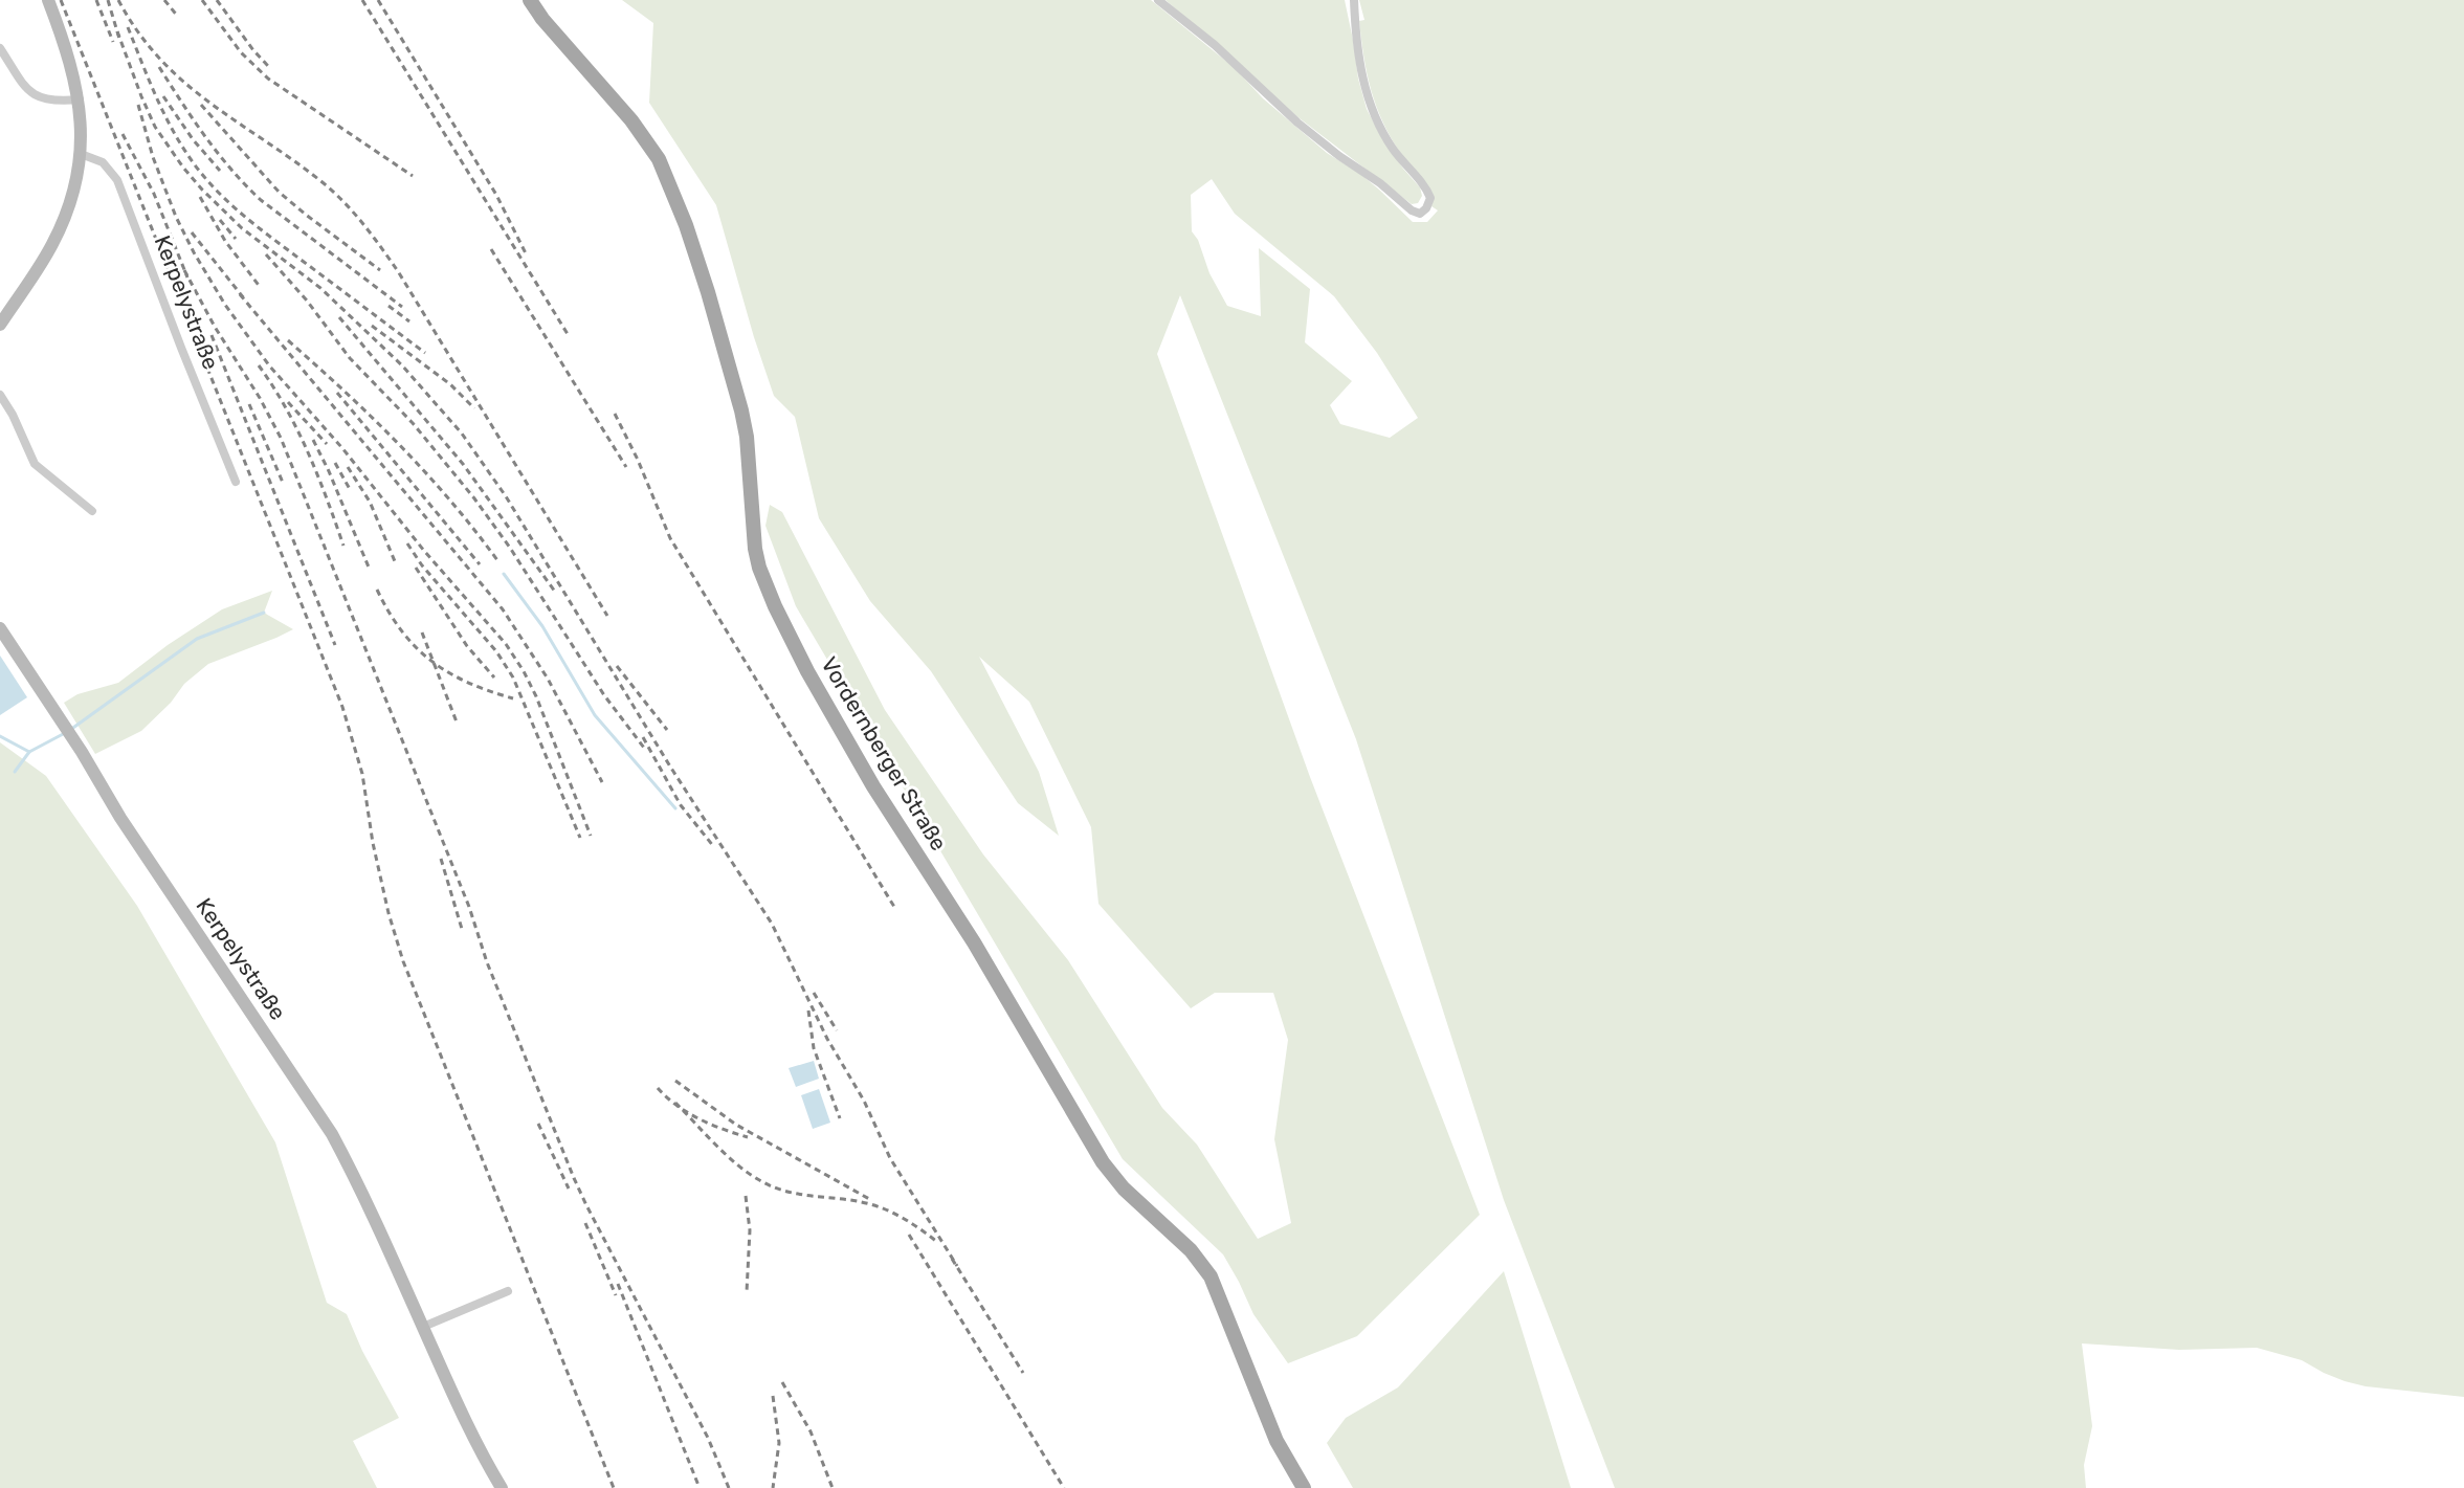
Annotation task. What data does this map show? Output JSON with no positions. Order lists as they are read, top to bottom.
{
  "streets": {
    "main road": ["Kerpelystraße", "Vordernberger Straße"]
  }
}
